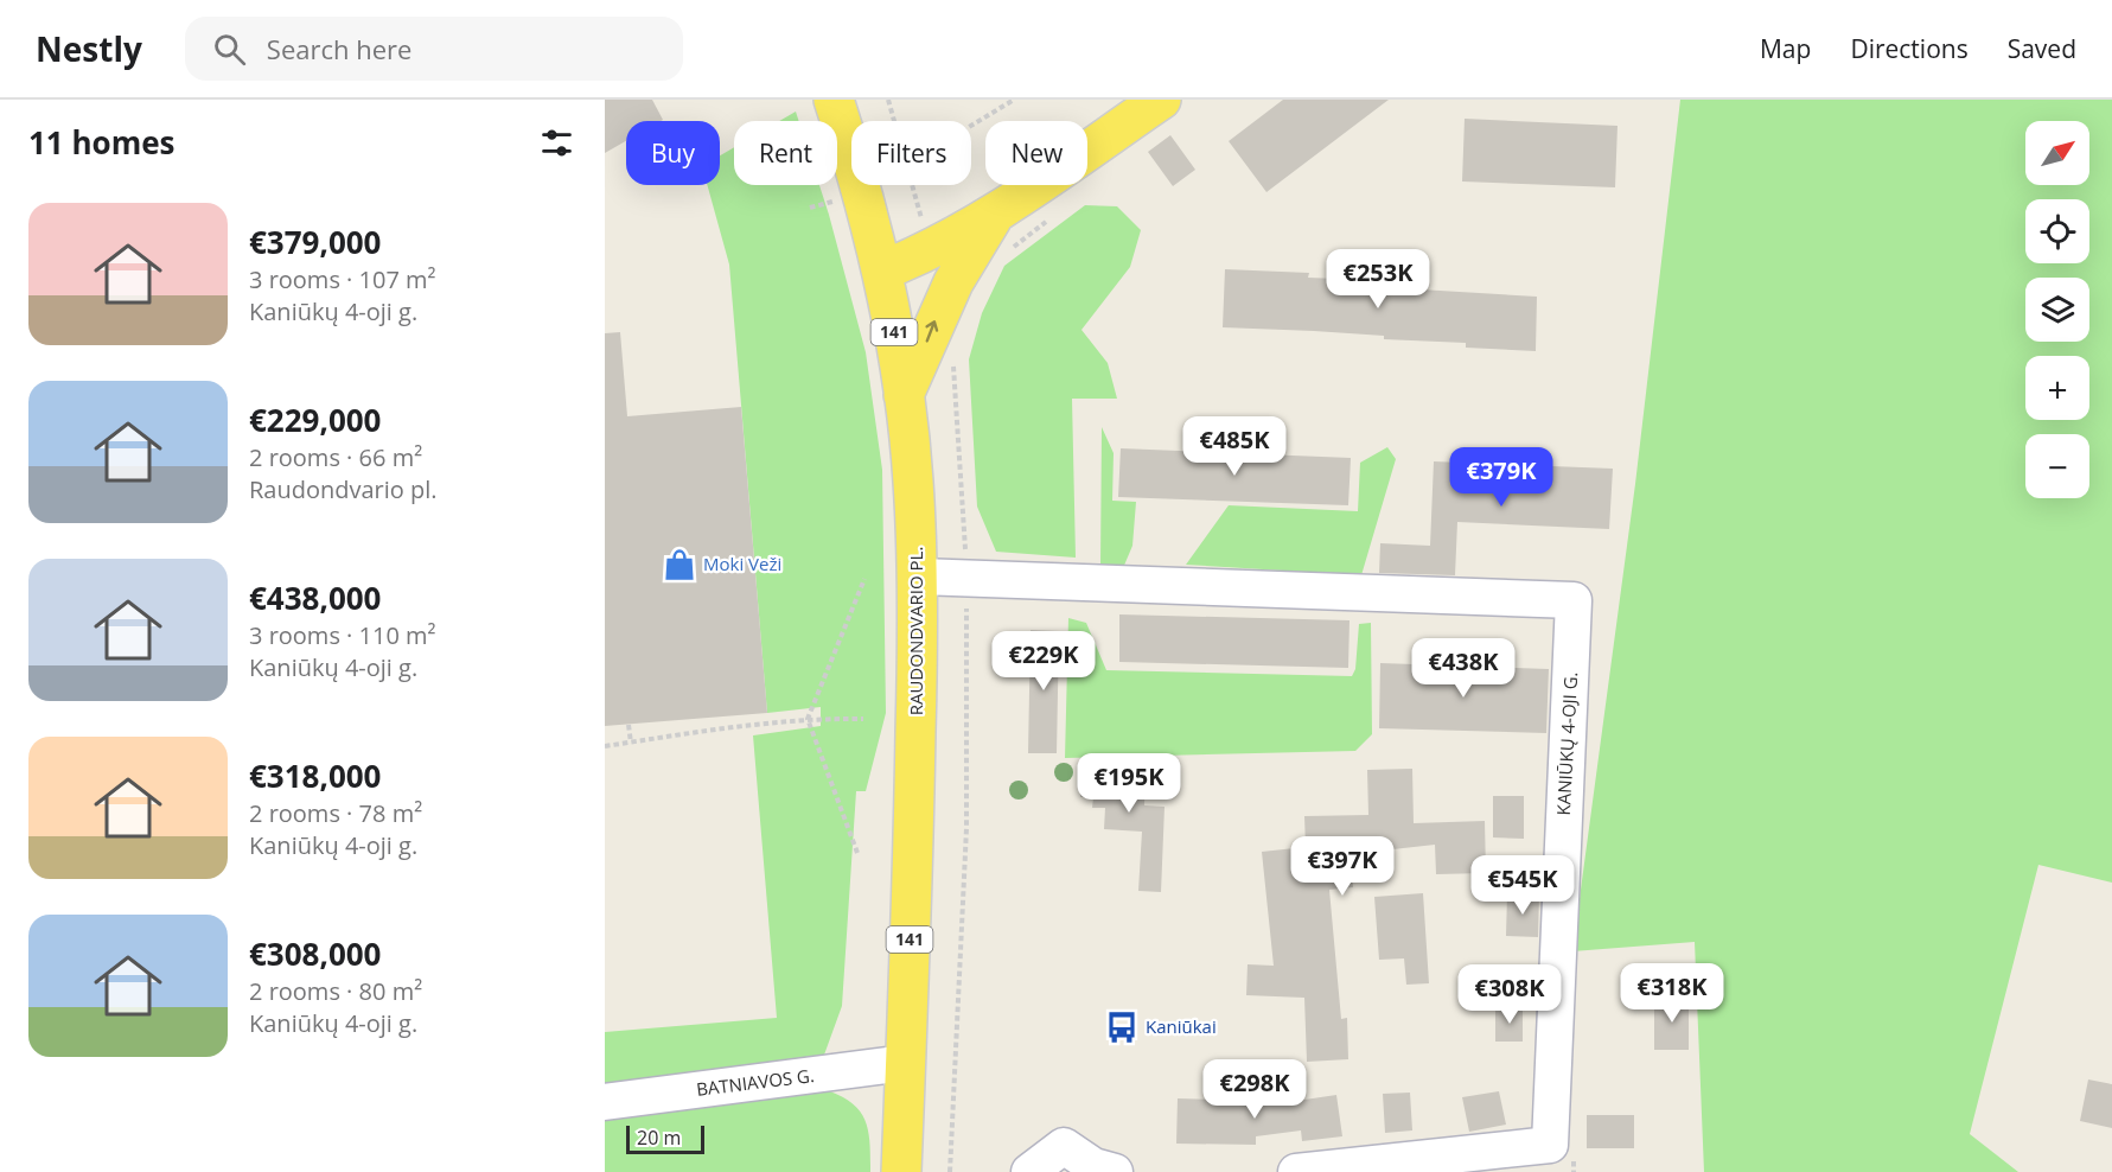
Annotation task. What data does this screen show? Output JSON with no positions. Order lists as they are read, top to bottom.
{
  "streets": {
    "main road": ["141", "RAUDONDVARIO PL."],
    "street": ["KANIŪKŲ 4-OJI G.", "BATNIAVOS G."]
  },
  "crossings": [
    ["RAUDONDVARIO PL.", "BATNIAVOS G."]
  ],
  "places": {
    "shop": ["Moki Veži"],
    "bus stop": ["Kaniūkai"]
  },
  "scale_bar": "20 m",
  "north": "top right",
  "page": {
    "header": "Nestly",
    "search": "Search here",
    "nav": ["Map", "Directions", "Saved"],
    "heading": "11 homes",
    "map_buttons": ["+", "−"],
    "chip": [
      "Buy",
      "Rent",
      "Filters",
      "New"
    ],
    "list": [
      {
        "name": "€379,000",
        "note": "3 rooms · 107 m² · Kaniūkų 4-oji g."
      },
      {
        "name": "€229,000",
        "note": "2 rooms · 66 m² · Raudondvario pl."
      },
      {
        "name": "€438,000",
        "note": "3 rooms · 110 m² · Kaniūkų 4-oji g."
      },
      {
        "name": "€318,000",
        "note": "2 rooms · 78 m² · Kaniūkų 4-oji g."
      },
      {
        "name": "€308,000",
        "note": "2 rooms · 80 m² · Kaniūkų 4-oji g."
      }
    ],
    "price": [
      "€253K",
      "€485K",
      "€379K",
      "€229K",
      "€438K",
      "€195K",
      "€397K",
      "€545K",
      "€318K",
      "€308K",
      "€298K"
    ],
    "scale": "20 m"
  }
}
